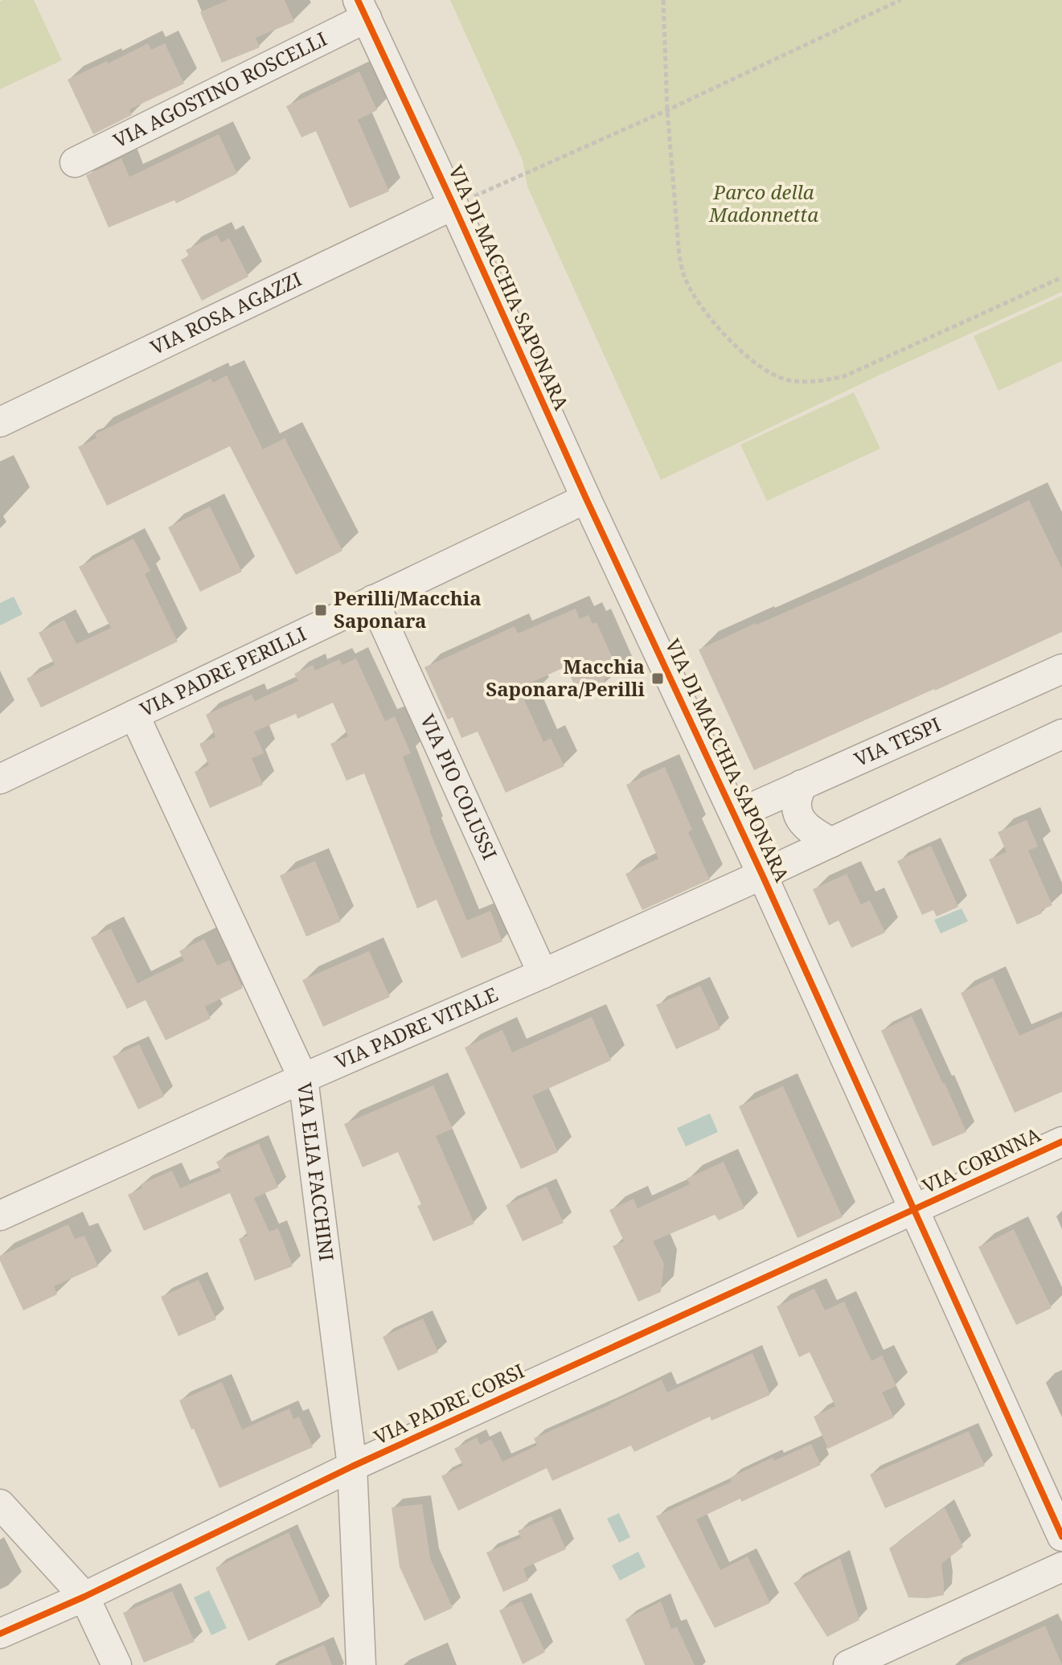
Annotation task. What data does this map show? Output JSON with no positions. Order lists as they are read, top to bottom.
{
  "streets": {
    "street": [
      "VIA AGOSTINO ROSCELLI",
      "VIA DI MACCHIA SAPONARA",
      "VIA ROSA AGAZZI",
      "VIA PADRE PERILLI",
      "VIA TESPI",
      "VIA PIO COLUSSI",
      "VIA PADRE VITALE",
      "VIA CORINNA",
      "VIA ELIA FACCHINI",
      "VIA PADRE CORSI"
    ]
  },
  "crossings": [
    ["VIA AGOSTINO ROSCELLI", "VIA DI MACCHIA SAPONARA"],
    ["VIA DI MACCHIA SAPONARA", "VIA ROSA AGAZZI"],
    ["VIA DI MACCHIA SAPONARA", "VIA PADRE PERILLI"],
    ["VIA DI MACCHIA SAPONARA", "VIA TESPI"],
    ["VIA DI MACCHIA SAPONARA", "VIA PADRE VITALE"],
    ["VIA DI MACCHIA SAPONARA", "VIA CORINNA"],
    ["VIA DI MACCHIA SAPONARA", "VIA PADRE CORSI"],
    ["VIA PADRE PERILLI", "VIA PIO COLUSSI"],
    ["VIA PADRE PERILLI", "VIA ELIA FACCHINI"],
    ["VIA PIO COLUSSI", "VIA PADRE VITALE"],
    ["VIA PADRE VITALE", "VIA ELIA FACCHINI"],
    ["VIA CORINNA", "VIA PADRE CORSI"],
    ["VIA ELIA FACCHINI", "VIA PADRE CORSI"]
  ],
  "parks": ["Parco della Madonnetta"],
  "places": {
    "transit": ["Perilli/Macchia Saponara", "Macchia Saponara/Perilli"]
  }
}
